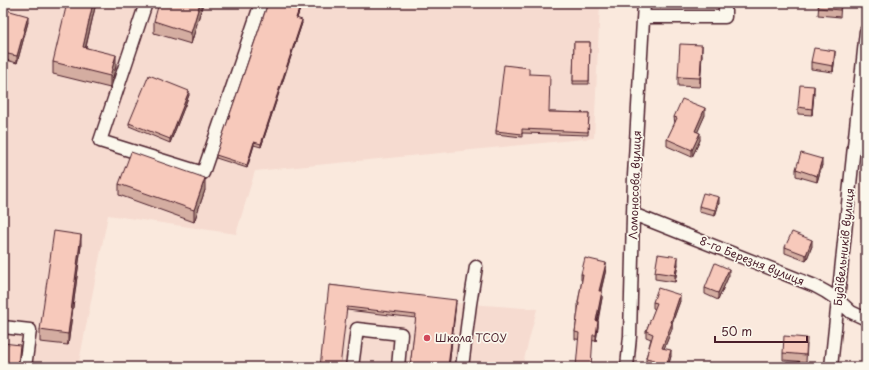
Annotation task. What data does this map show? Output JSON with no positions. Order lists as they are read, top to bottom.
{
  "streets": {
    "street": ["Ломоносова вулиця", "Будівельників вулиця", "8-го Березня вулиця"]
  },
  "crossings": [
    ["Ломоносова вулиця", "8-го Березня вулиця"],
    ["Будівельників вулиця", "8-го Березня вулиця"]
  ],
  "places": ["Школа ТСОУ"],
  "scale_bar": "50 m"
}
